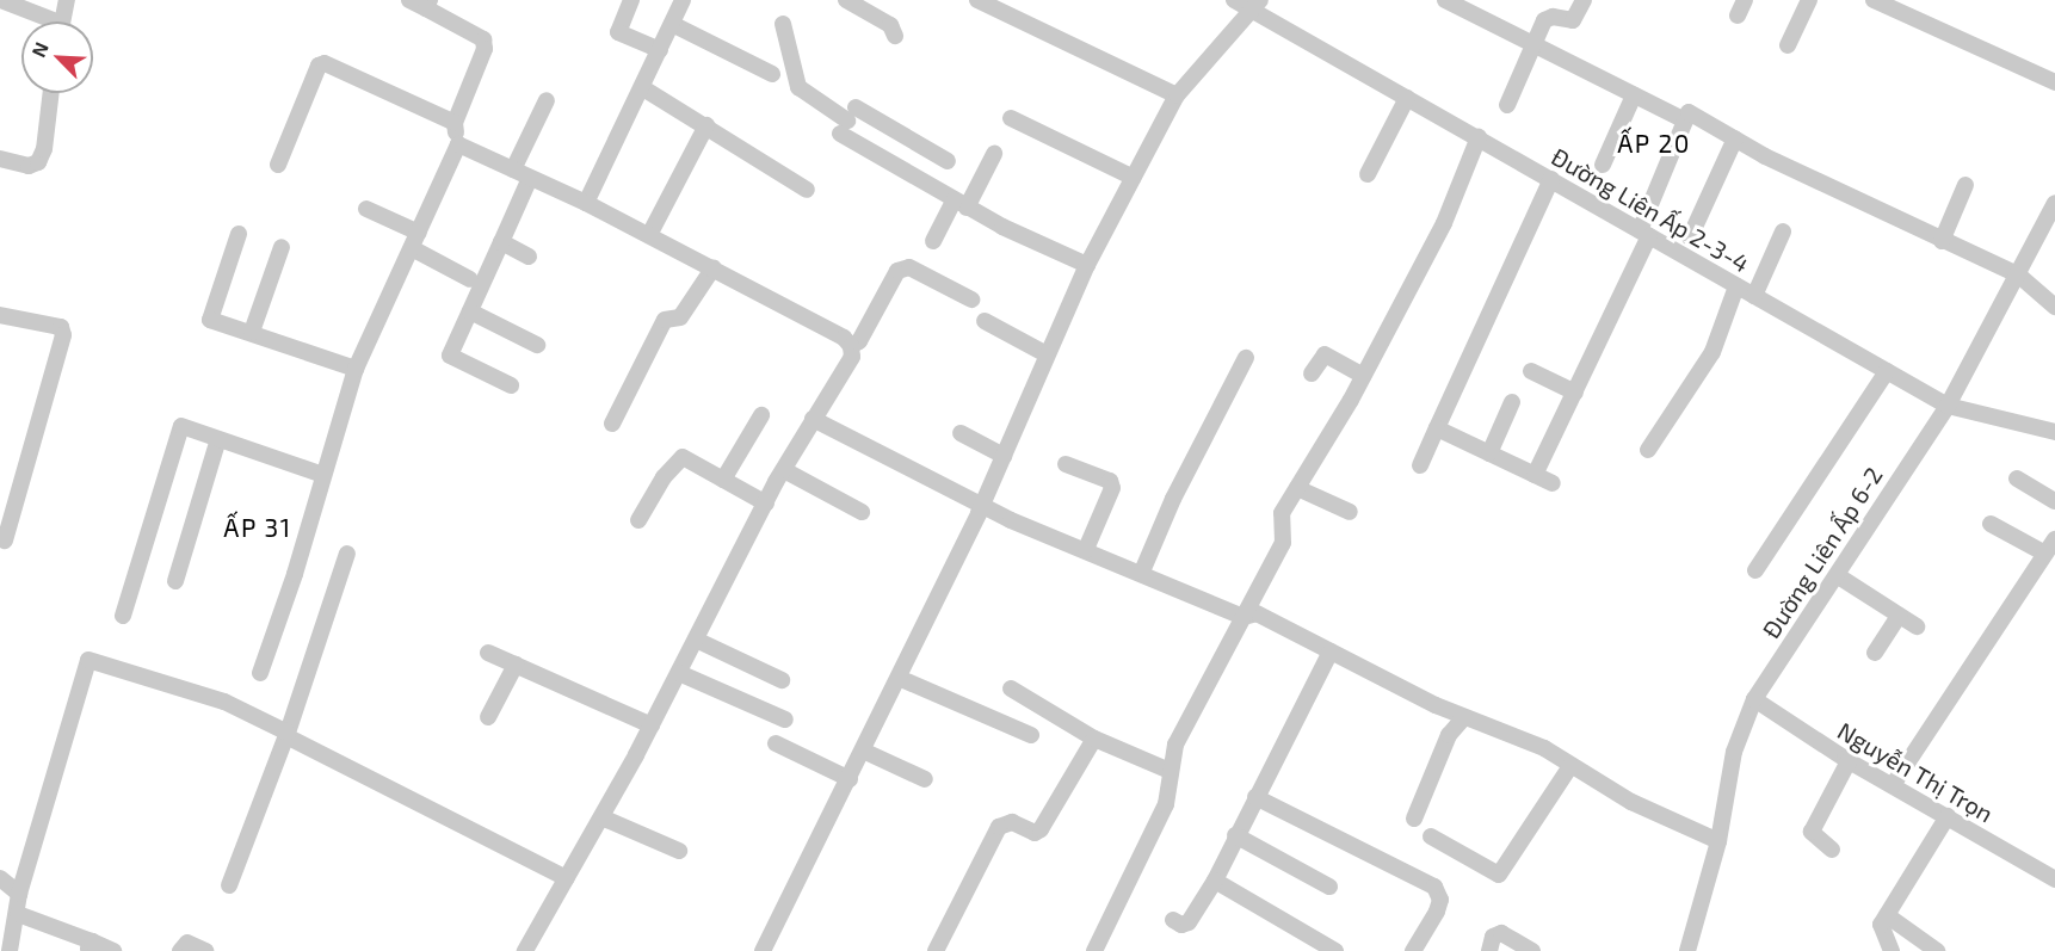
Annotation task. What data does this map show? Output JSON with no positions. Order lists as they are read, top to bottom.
{
  "streets": {
    "street": ["Đường Liên Ấp 2-3-4", "Đường Liên Ấp 6-2", "Nguyễn Thị Trọn"]
  },
  "crossings": [
    ["Đường Liên Ấp 2-3-4", "Đường Liên Ấp 6-2"],
    ["Đường Liên Ấp 6-2", "Nguyễn Thị Trọn"]
  ],
  "districts": ["ẤP 20", "ẤP 31"],
  "north": "top left"
}
